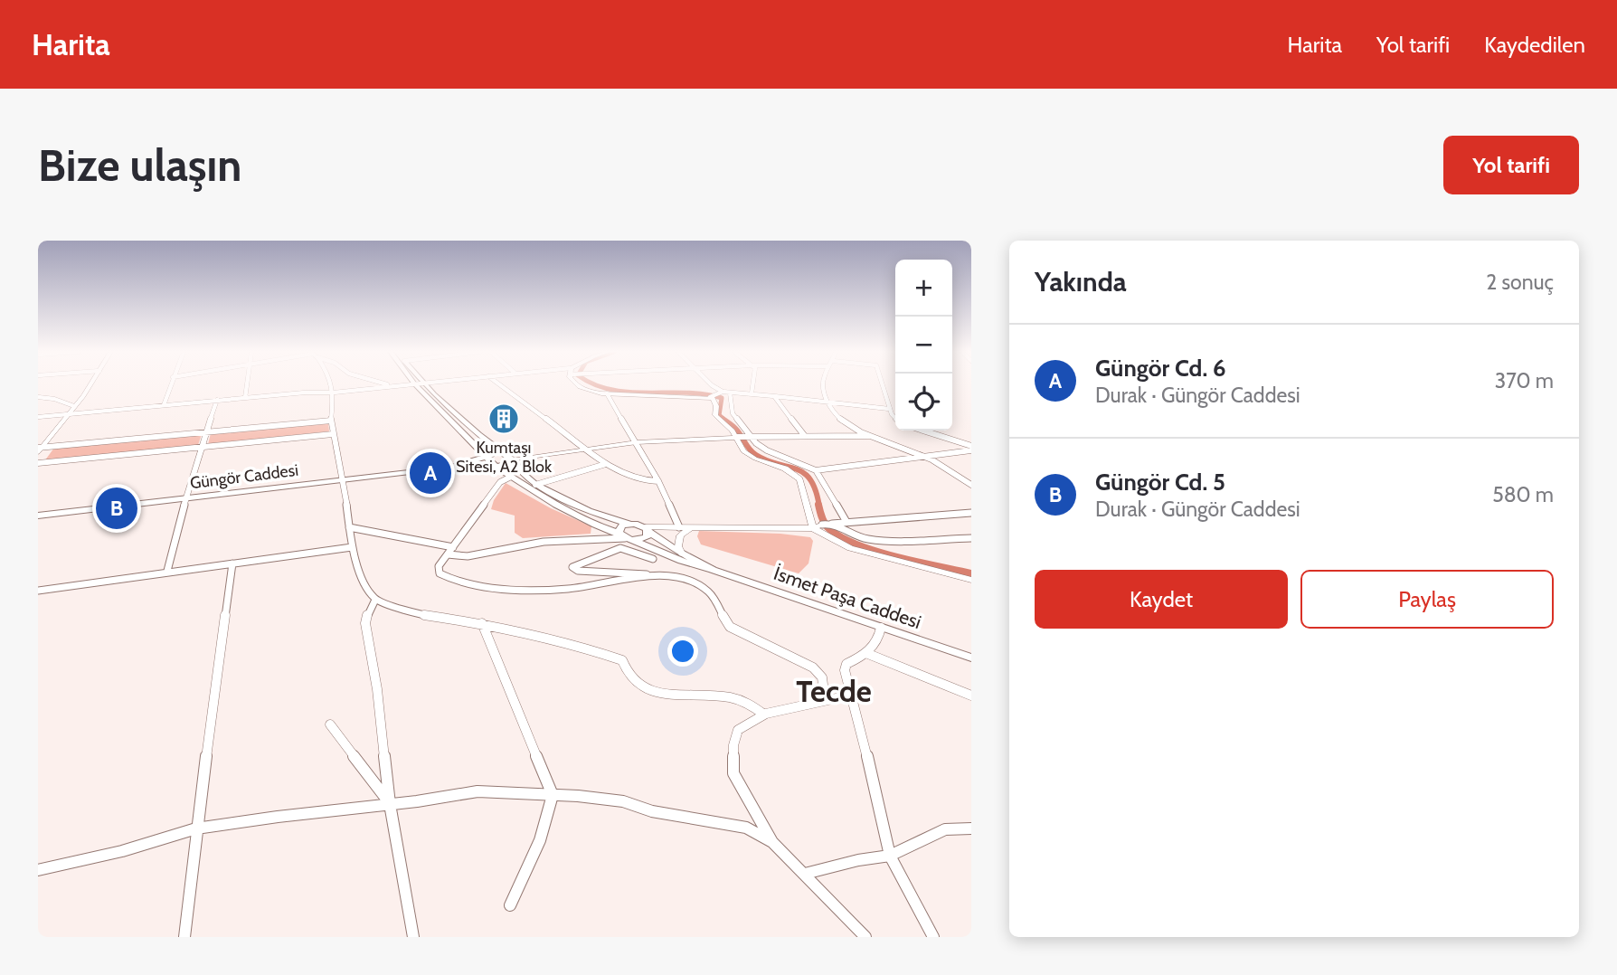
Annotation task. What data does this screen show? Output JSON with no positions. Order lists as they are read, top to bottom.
{
  "streets": {
    "main road": ["Güngör Caddesi", "İsmet Paşa Caddesi"]
  },
  "districts": ["Tecde"],
  "places": {
    "building": ["Kumtaşı Sitesi, A2 Blok"]
  },
  "page": {
    "header": "Harita",
    "nav": ["Harita", "Yol tarifi", "Kaydedilen"],
    "buttons": [
      "Yol tarifi",
      ["Kaydet", "Paylaş"]
    ],
    "title": "Bize ulaşın",
    "heading": ["Yakında", "2 sonuç"],
    "map_buttons": ["+", "−"],
    "list": [
      {
        "mark": "A",
        "name": "Güngör Cd. 6",
        "note": "Durak · Güngör Caddesi",
        "value": "370 m"
      },
      {
        "mark": "B",
        "name": "Güngör Cd. 5",
        "note": "Durak · Güngör Caddesi",
        "value": "580 m"
      }
    ],
    "pins": ["A", "B"]
  }
}
